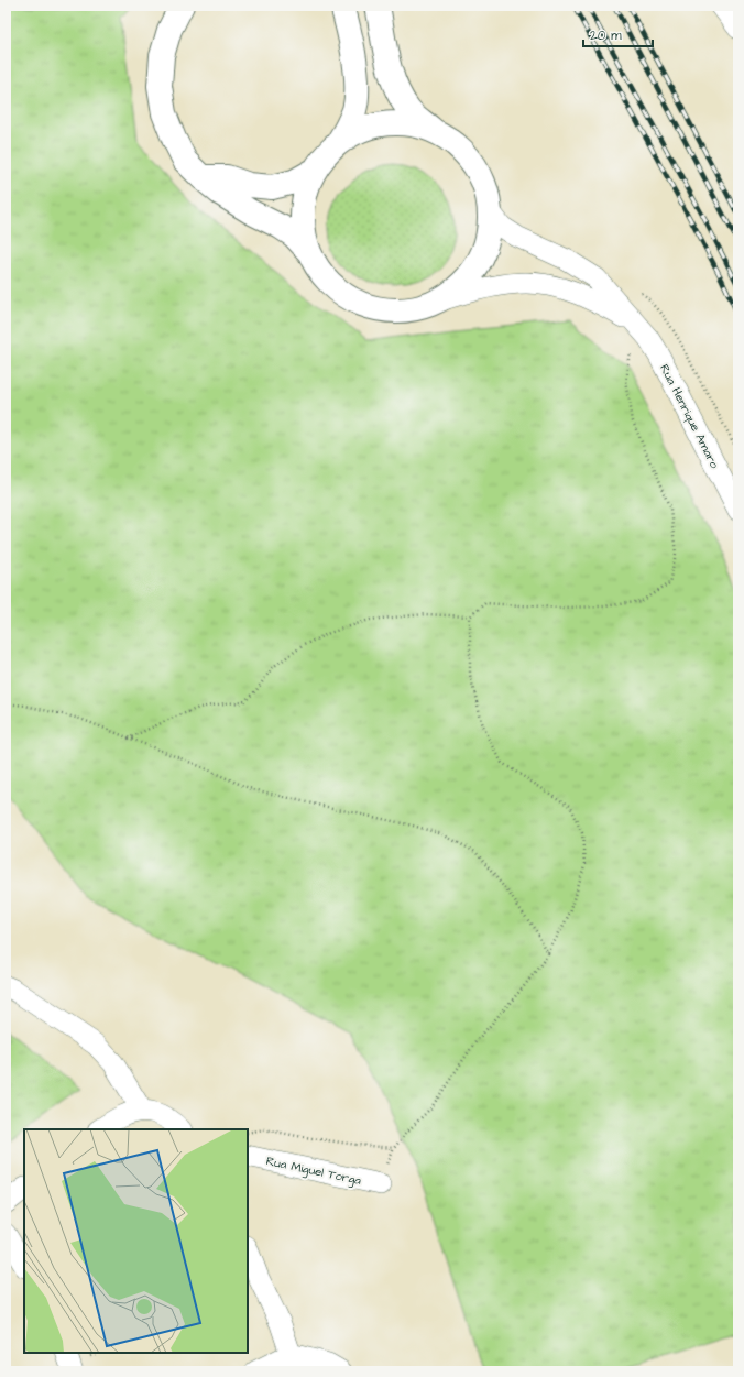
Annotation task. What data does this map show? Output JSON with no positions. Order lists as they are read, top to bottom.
{
  "streets": {
    "street": ["Rua Henrique Amaro", "Rua Miguel Torga"]
  },
  "scale_bar": "20 m"
}
